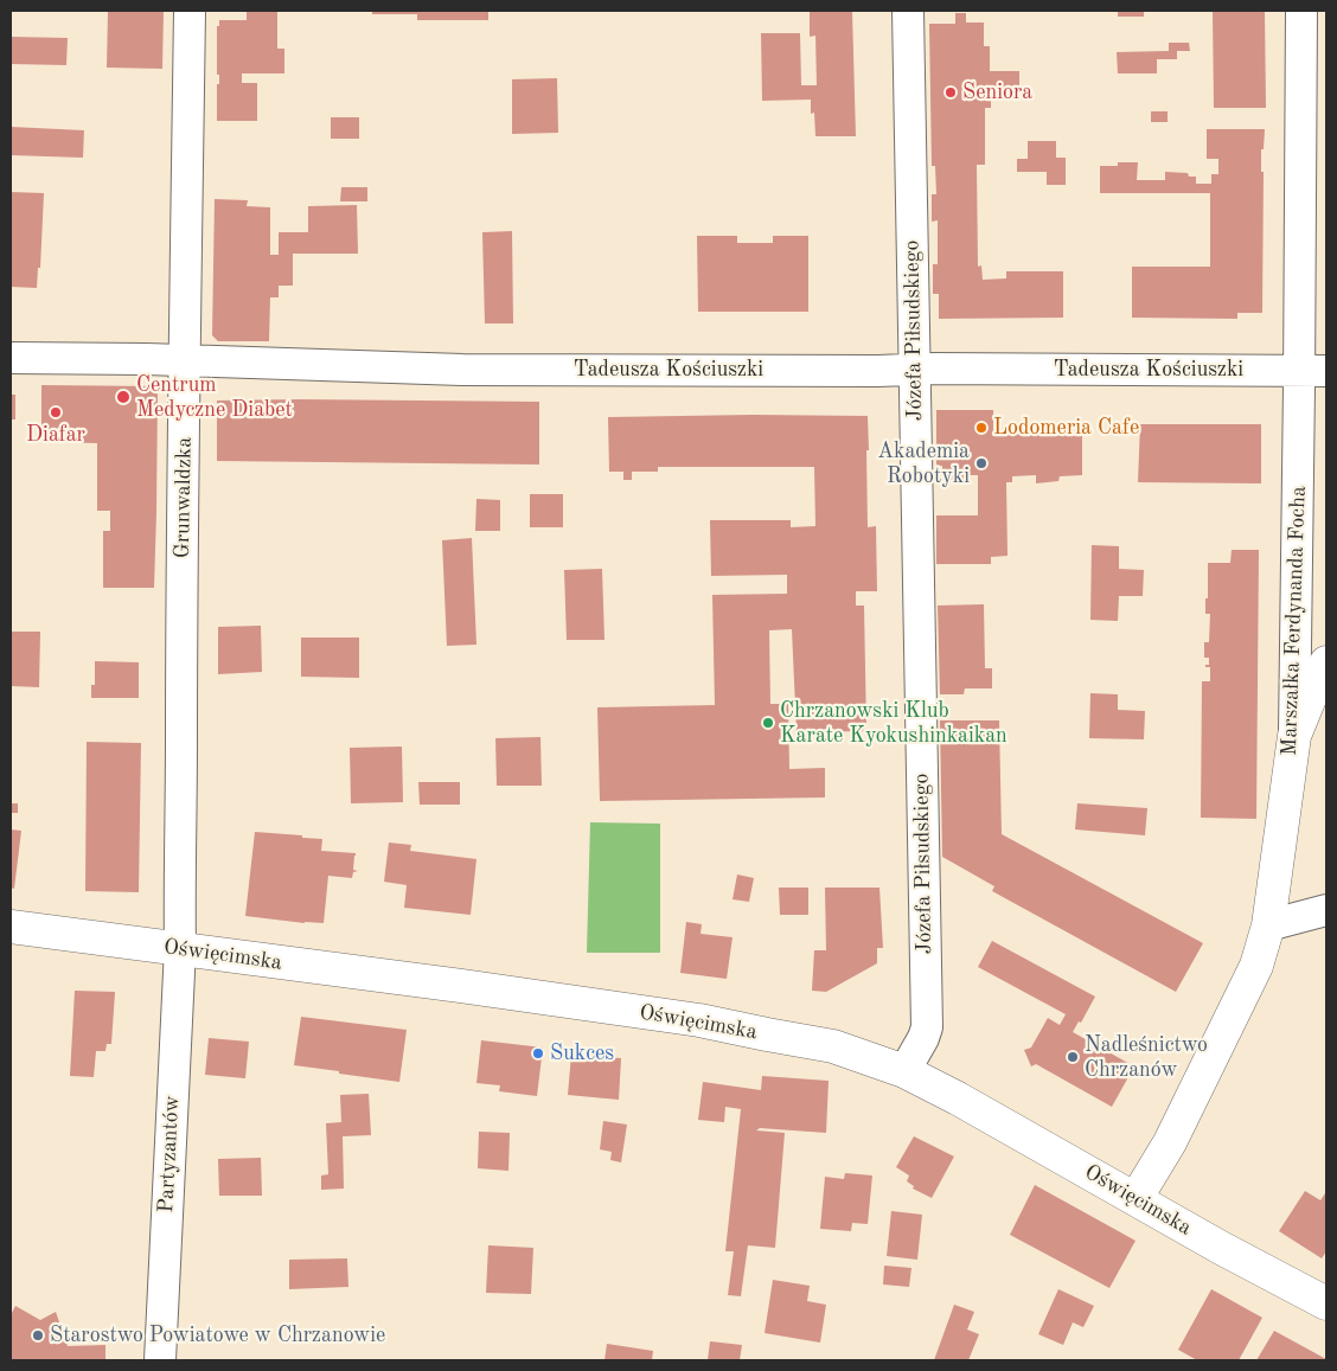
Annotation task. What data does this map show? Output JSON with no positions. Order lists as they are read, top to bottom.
{
  "streets": {
    "street": [
      "Józefa Piłsudskiego",
      "Tadeusza Kościuszki",
      "Grunwaldzka",
      "Marszałka Ferdynanda Focha",
      "Oświęcimska",
      "Partyzantów"
    ]
  },
  "crossings": [
    ["Józefa Piłsudskiego", "Tadeusza Kościuszki"],
    ["Józefa Piłsudskiego", "Oświęcimska"],
    ["Tadeusza Kościuszki", "Grunwaldzka"],
    ["Tadeusza Kościuszki", "Marszałka Ferdynanda Focha"],
    ["Grunwaldzka", "Oświęcimska"],
    ["Grunwaldzka", "Partyzantów"],
    ["Marszałka Ferdynanda Focha", "Oświęcimska"],
    ["Oświęcimska", "Partyzantów"]
  ],
  "places": [
    "Seniora",
    "Centrum Medyczne Diabet",
    "Diafar",
    "Lodomeria Cafe",
    "Akademia Robotyki",
    "Chrzanowski Klub Karate Kyokushinkaikan",
    "Sukces",
    "Nadleśnictwo Chrzanów",
    "Starostwo Powiatowe w Chrzanowie"
  ]
}
